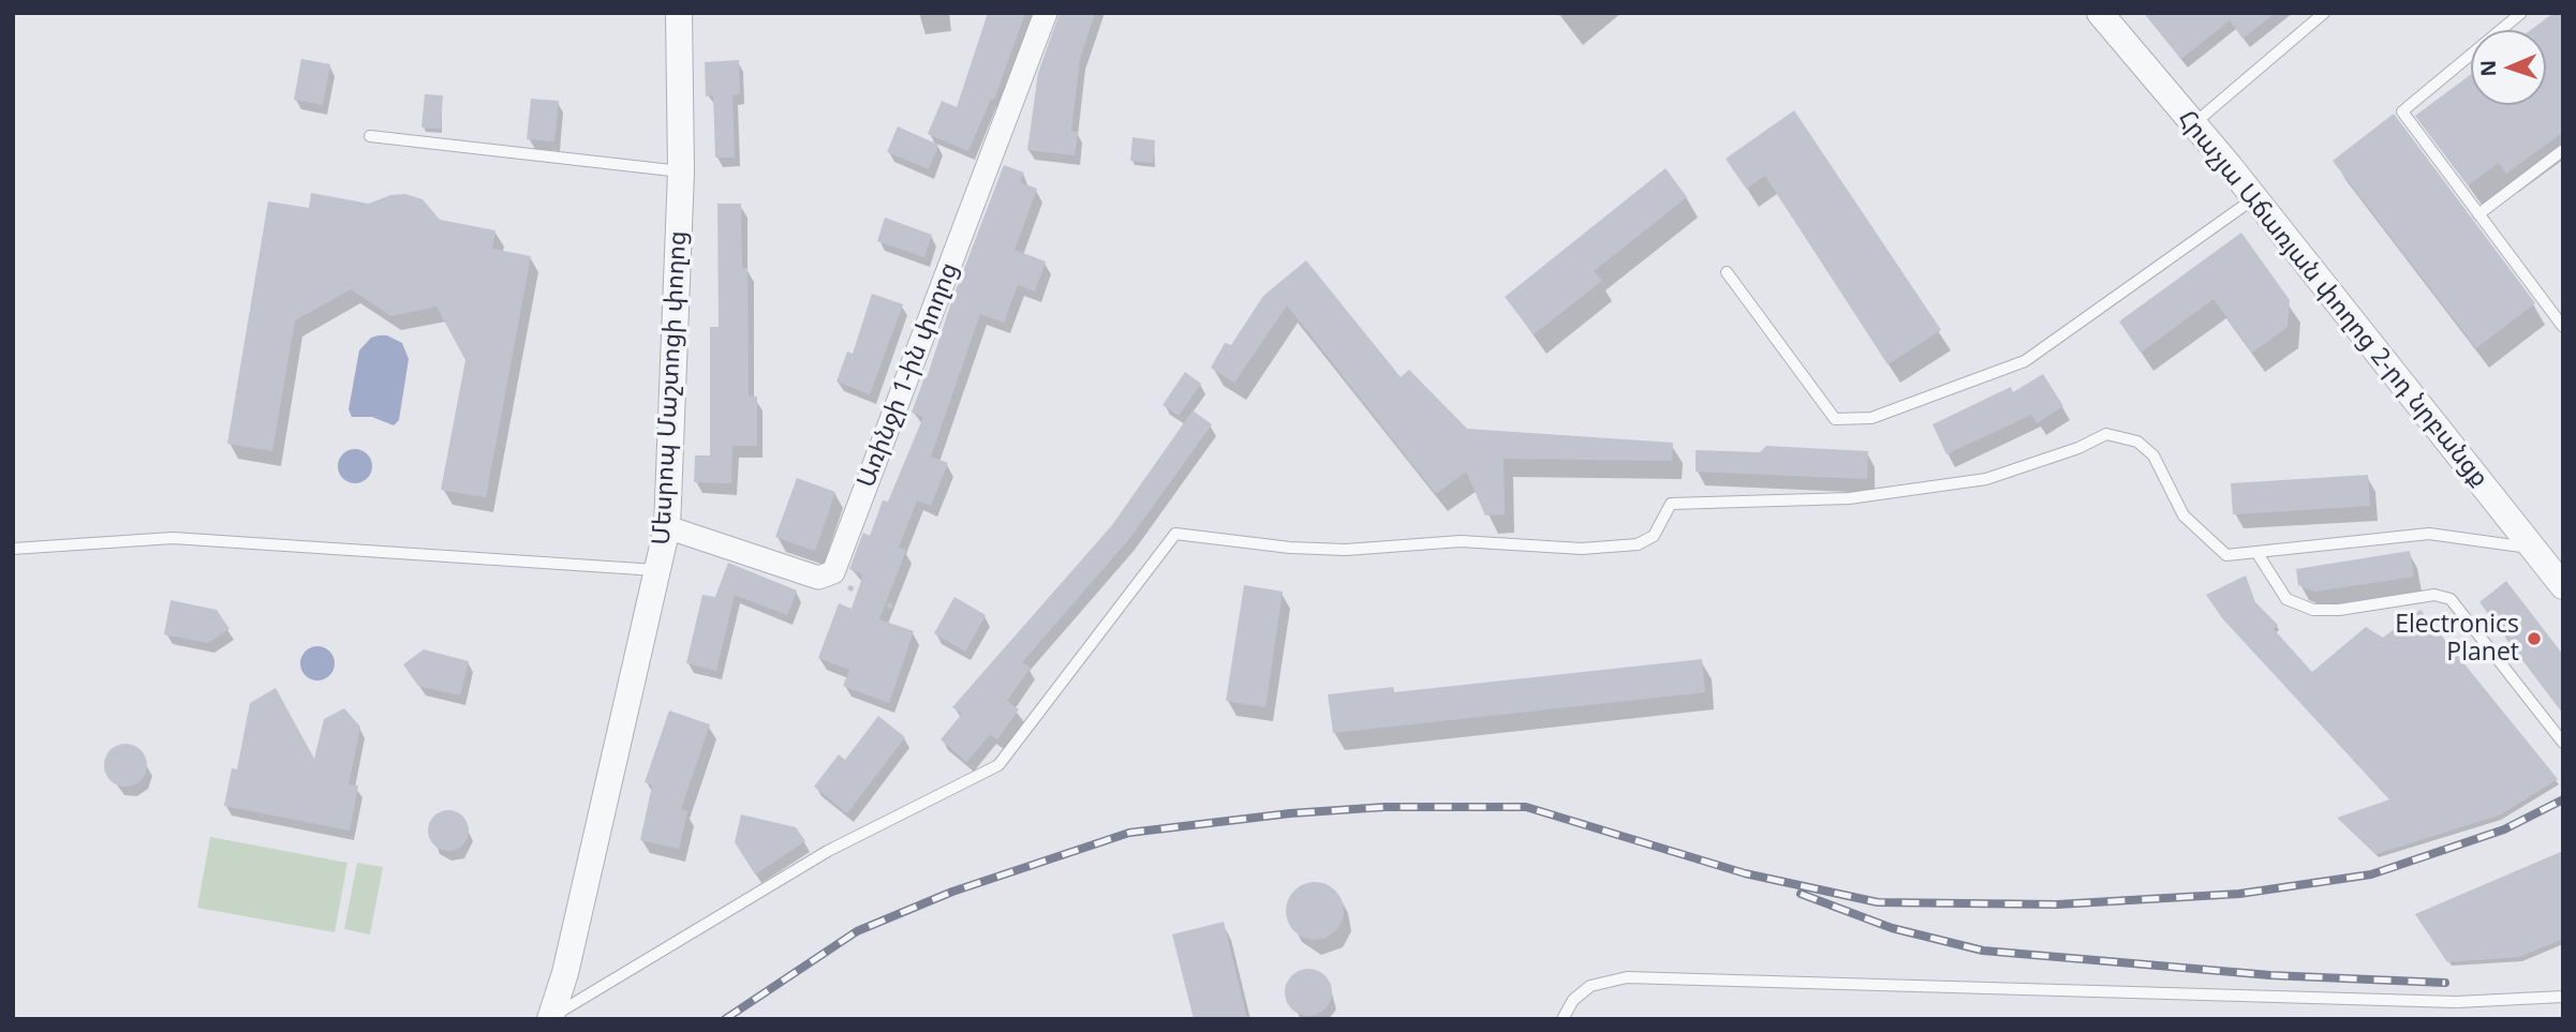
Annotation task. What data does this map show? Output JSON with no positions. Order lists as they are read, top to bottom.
{
  "streets": {
    "street": ["Հրաչյա Աճառյան փողոց 2-րդ նրբանցք", "Առինջի 1-ին փողոց", "Մեսրոպ Մաշտոցի փողոց"]
  },
  "places": ["Electronics Planet"],
  "north": "left"
}
